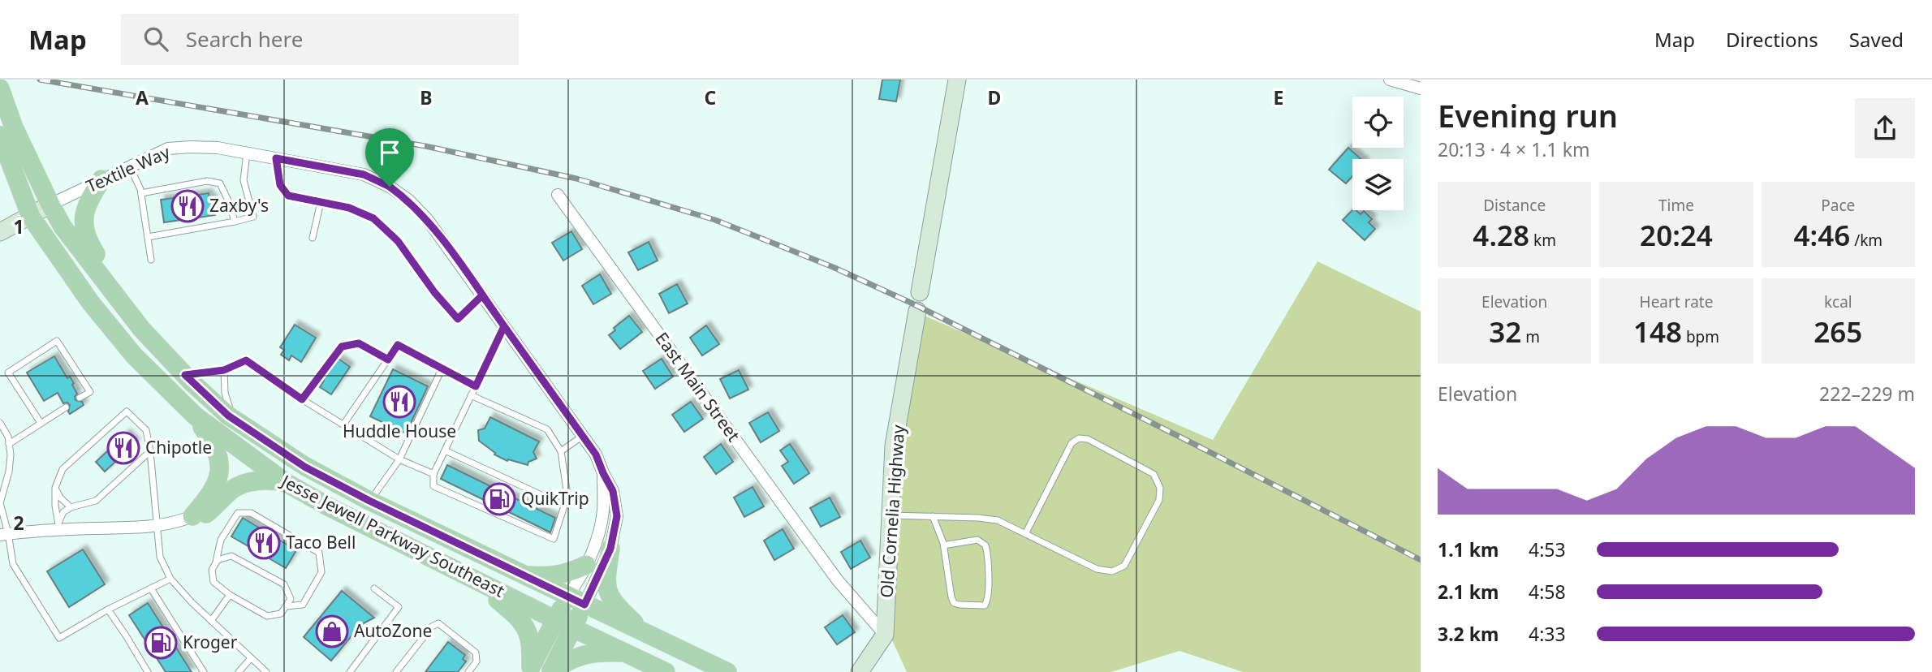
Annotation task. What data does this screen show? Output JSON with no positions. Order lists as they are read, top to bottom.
{
  "streets": {
    "main road": ["Jesse Jewell Parkway Southeast"],
    "street": ["Textile Way", "East Main Street", "Old Cornelia Highway"]
  },
  "crossings": [
    ["Textile Way", "Jesse Jewell Parkway Southeast"],
    ["East Main Street", "Old Cornelia Highway"]
  ],
  "places": {
    "restaurant": [
      "Zaxby's",
      "Huddle House",
      "Chipotle",
      "Taco Bell"
    ],
    "fuel station": ["QuikTrip", "Kroger"],
    "shop": ["AutoZone"]
  },
  "page": {
    "header": "Map",
    "search": "Search here",
    "nav": ["Map", "Directions", "Saved"],
    "heading": ["Evening run", "20:13 · 4 × 1.1 km"],
    "stats": [
      ["Distance", "4.28 km"],
      ["Time", "20:24"],
      ["Pace", "4:46 /km"],
      ["Elevation", "32 m"],
      ["Heart rate", "148 bpm"],
      ["kcal", "265"]
    ],
    "chart": ["Elevation", "222–229 m"],
    "list": [
      {
        "name": "1.1 km",
        "note": "4:53"
      },
      {
        "name": "2.1 km",
        "note": "4:58"
      },
      {
        "name": "3.2 km",
        "note": "4:33"
      }
    ]
  },
  "grid": {
    "columns": [
      "A",
      "B",
      "C",
      "D",
      "E"
    ],
    "rows": ["1", "2"]
  }
}
